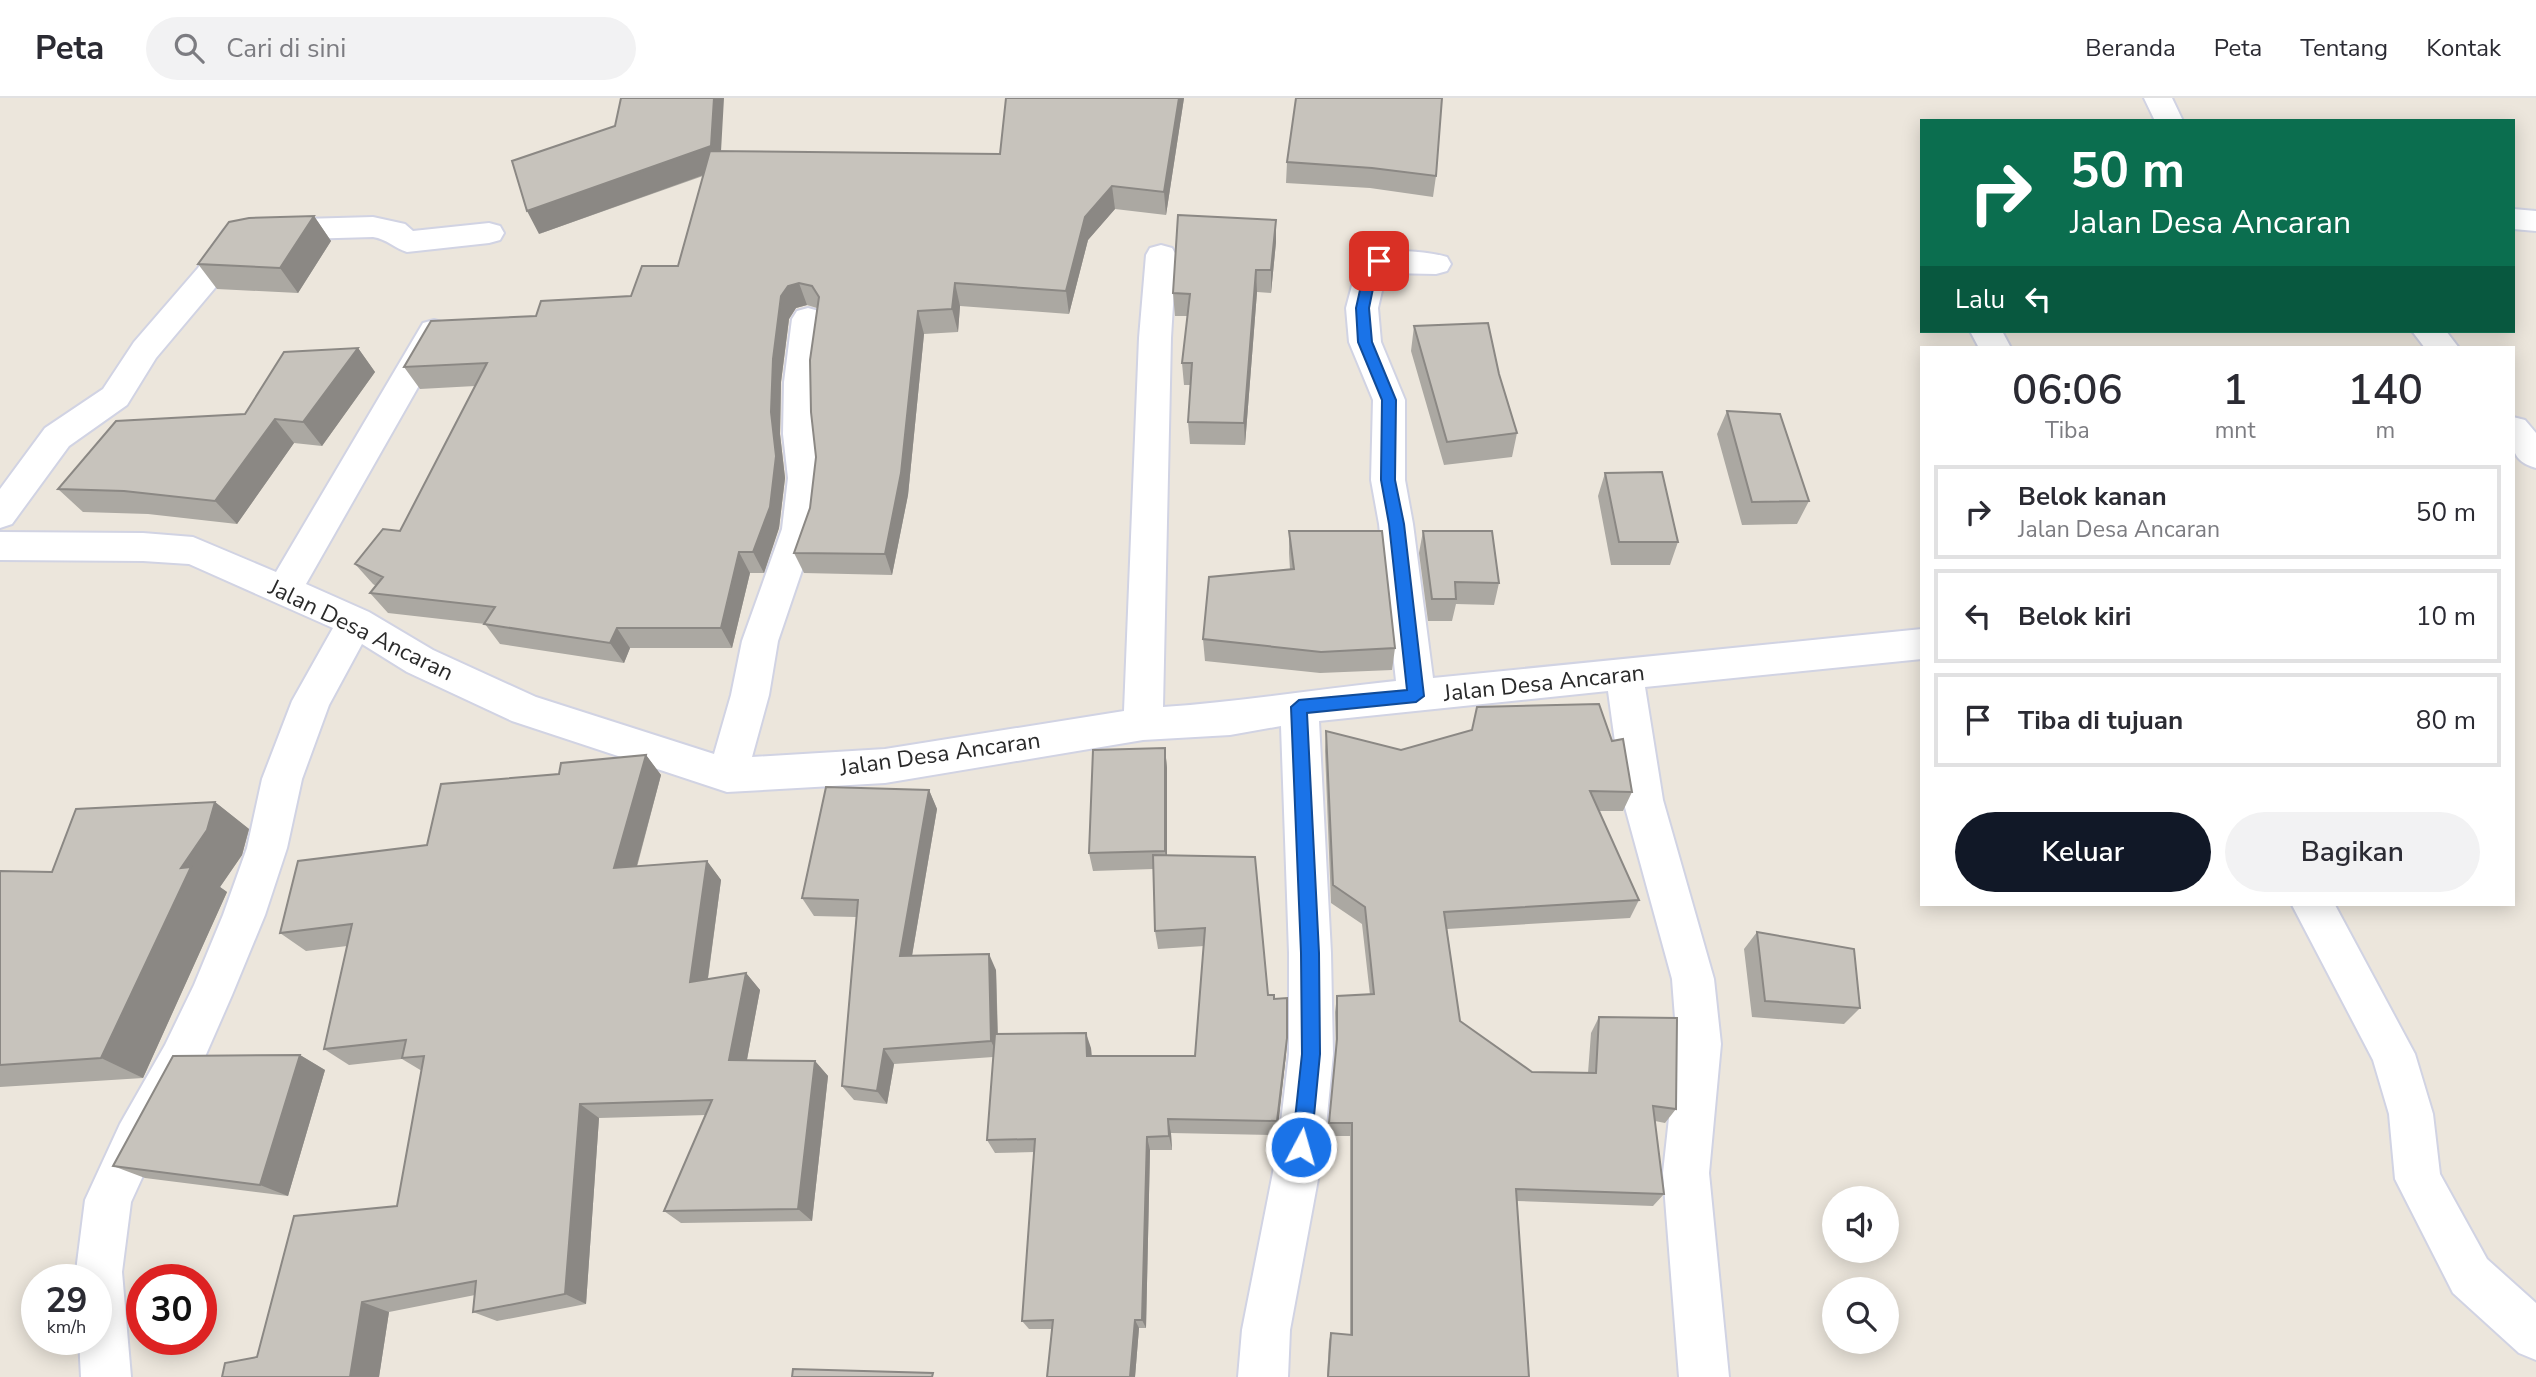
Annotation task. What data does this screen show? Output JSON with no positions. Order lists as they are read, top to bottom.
{
  "streets": {
    "street": ["Jalan Desa Ancaran"]
  },
  "page": {
    "header": "Peta",
    "search": "Cari di sini",
    "nav": [
      "Beranda",
      "Peta",
      "Tentang",
      "Kontak"
    ],
    "turn": ["50 m", "Jalan Desa Ancaran"],
    "then": "Lalu",
    "eta": [
      "06:06",
      "Tiba",
      "1",
      "mnt",
      "140",
      "m"
    ],
    "list": [
      {
        "name": "Belok kanan",
        "note": "Jalan Desa Ancaran",
        "value": "50 m"
      },
      {
        "name": "Belok kiri",
        "value": "10 m"
      },
      {
        "name": "Tiba di tujuan",
        "value": "80 m"
      }
    ],
    "buttons": ["Keluar", "Bagikan"],
    "speed": "29 km/h",
    "limit": "30"
  }
}
